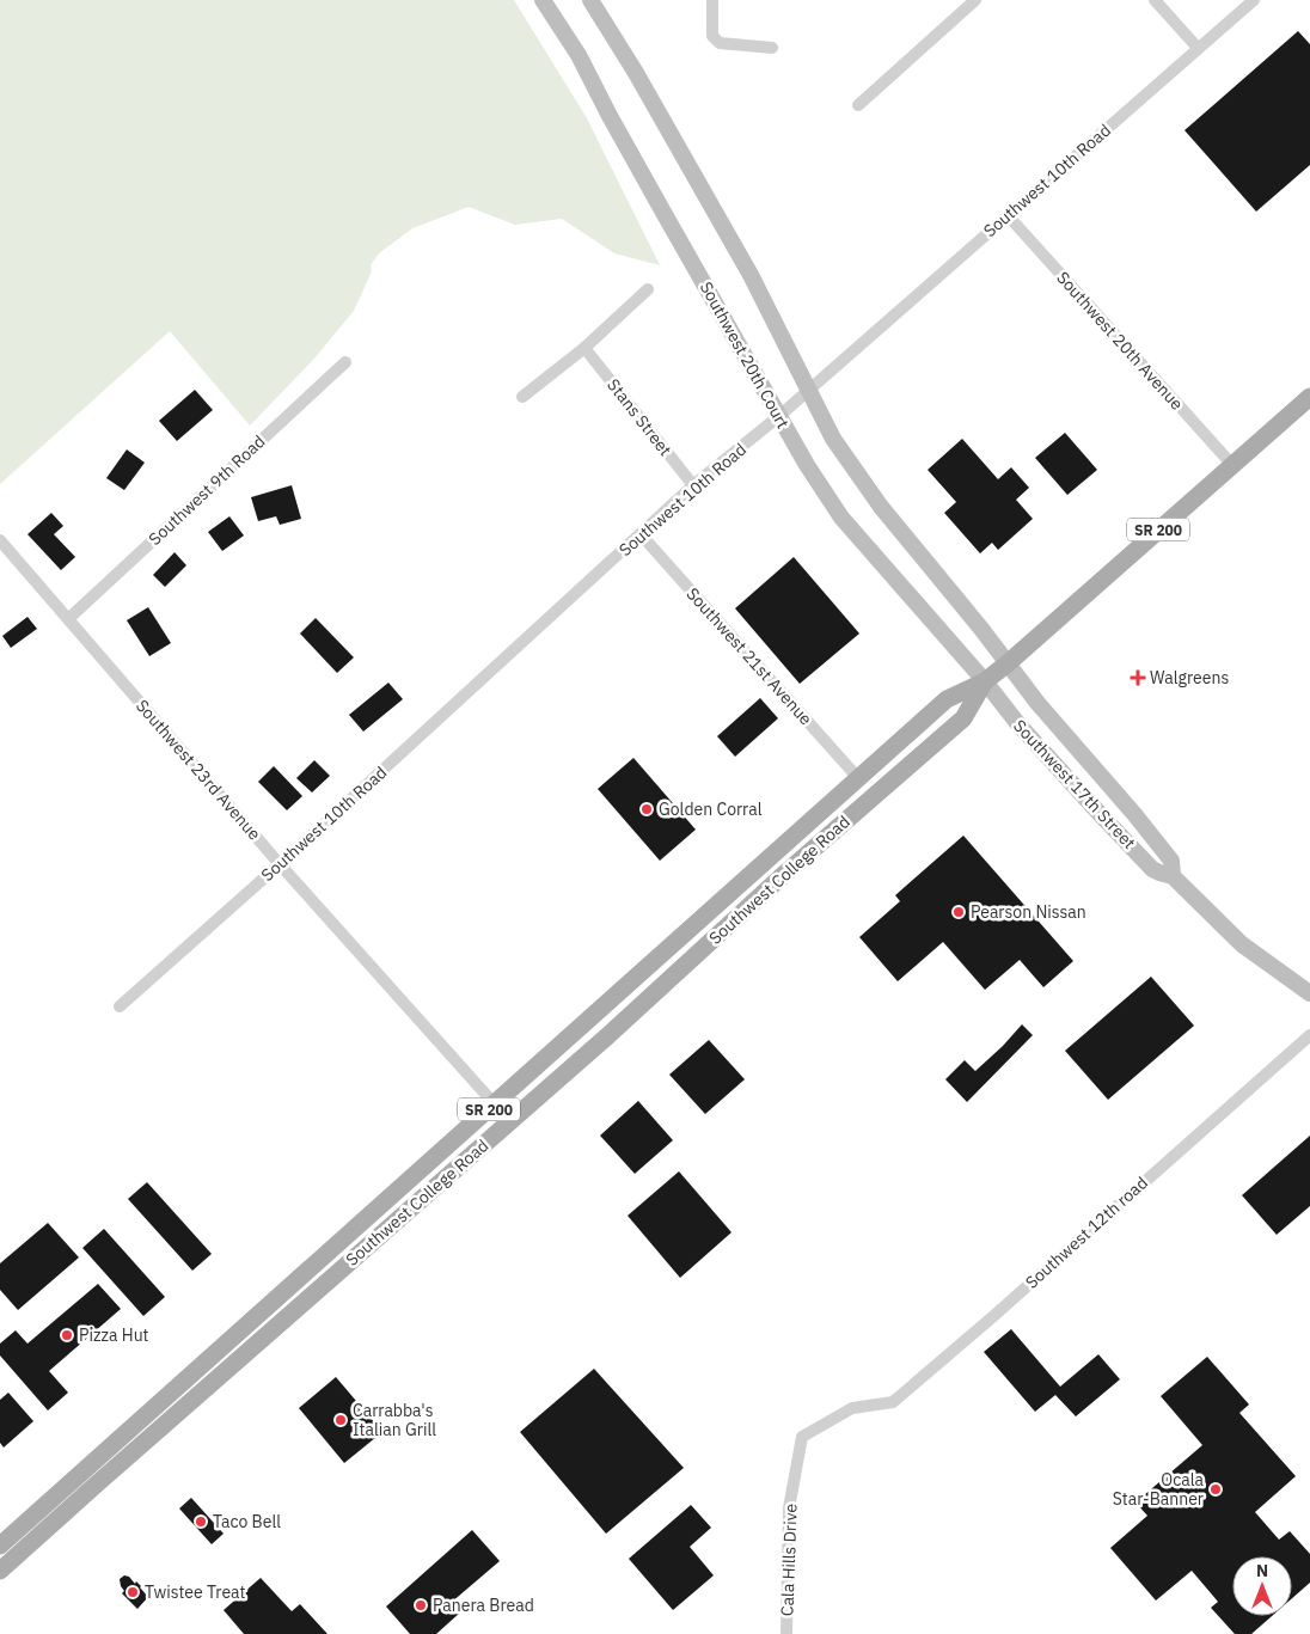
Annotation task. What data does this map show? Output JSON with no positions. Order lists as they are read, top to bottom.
{
  "streets": {
    "main road": [
      "Southwest 20th Court",
      "SR 200",
      "Southwest 17th Street",
      "Southwest College Road"
    ],
    "street": [
      "Southwest 10th Road",
      "Southwest 20th Avenue",
      "Stans Street",
      "Southwest 9th Road",
      "Southwest 21st Avenue",
      "Southwest 23rd Avenue",
      "Southwest 12th road",
      "Cala Hills Drive"
    ]
  },
  "crossings": [
    ["Southwest 10th Road", "Southwest 20th Avenue"],
    ["Southwest 10th Road", "Southwest 20th Court"],
    ["Southwest 10th Road", "Stans Street"],
    ["Southwest 10th Road", "Southwest 21st Avenue"],
    ["Southwest 10th Road", "Southwest 23rd Avenue"],
    ["Southwest 20th Avenue", "Southwest College Road"],
    ["Southwest 20th Court", "Southwest 17th Street"],
    ["Southwest 20th Court", "Southwest College Road"],
    ["Southwest 9th Road", "Southwest 23rd Avenue"],
    ["Southwest 21st Avenue", "Southwest College Road"],
    ["Southwest 23rd Avenue", "Southwest College Road"],
    ["Southwest 17th Street", "Southwest College Road"],
    ["Southwest 12th road", "Cala Hills Drive"]
  ],
  "places": {
    "health": ["Walgreens"],
    "other": [
      "Golden Corral",
      "Pearson Nissan",
      "Pizza Hut",
      "Carrabba's Italian Grill",
      "Ocala Star-Banner",
      "Taco Bell",
      "Twistee Treat",
      "Panera Bread"
    ]
  },
  "north": "top"
}
